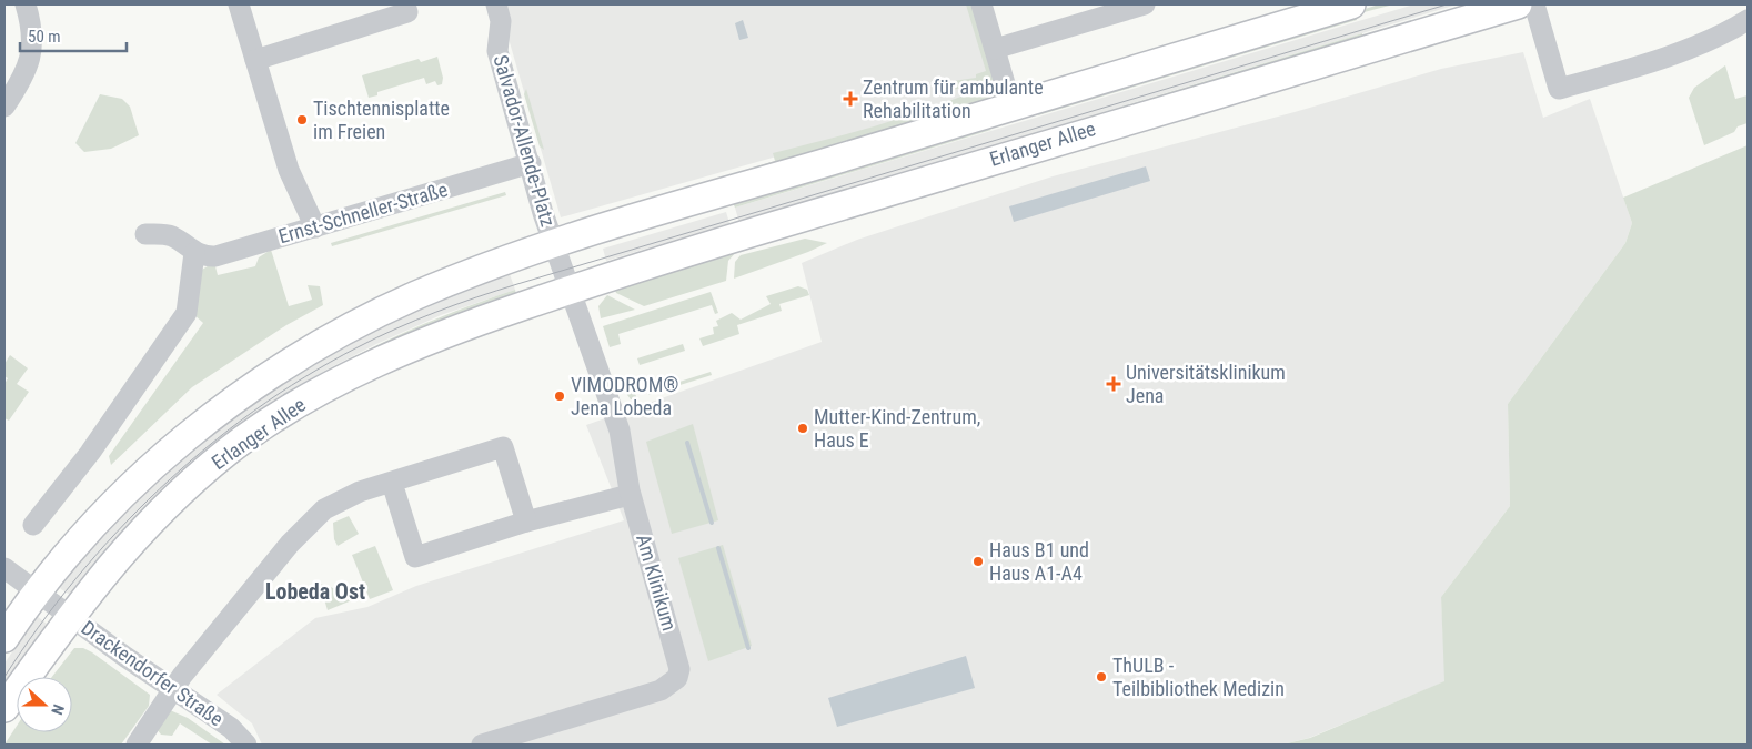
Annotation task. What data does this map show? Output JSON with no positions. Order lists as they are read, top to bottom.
{
  "streets": {
    "main road": ["Erlanger Allee"],
    "street": [
      "Salvador-Allende-Platz",
      "Ernst-Schneller-Straße",
      "Am Klinikum",
      "Drackendorfer Straße"
    ]
  },
  "crossings": [
    ["Salvador-Allende-Platz", "Erlanger Allee"],
    ["Salvador-Allende-Platz", "Ernst-Schneller-Straße"],
    ["Erlanger Allee", "Am Klinikum"],
    ["Erlanger Allee", "Drackendorfer Straße"]
  ],
  "districts": ["Lobeda Ost"],
  "places": {
    "health": ["Zentrum für ambulante Rehabilitation", "Universitätsklinikum Jena"],
    "other": [
      "Tischtennisplatte im Freien",
      "VIMODROM® Jena Lobeda",
      "Mutter-Kind-Zentrum, Haus E",
      "Haus B1 und Haus A1-A4",
      "ThULB - Teilbibliothek Medizin"
    ]
  },
  "scale_bar": "50 m",
  "north": "right"
}
